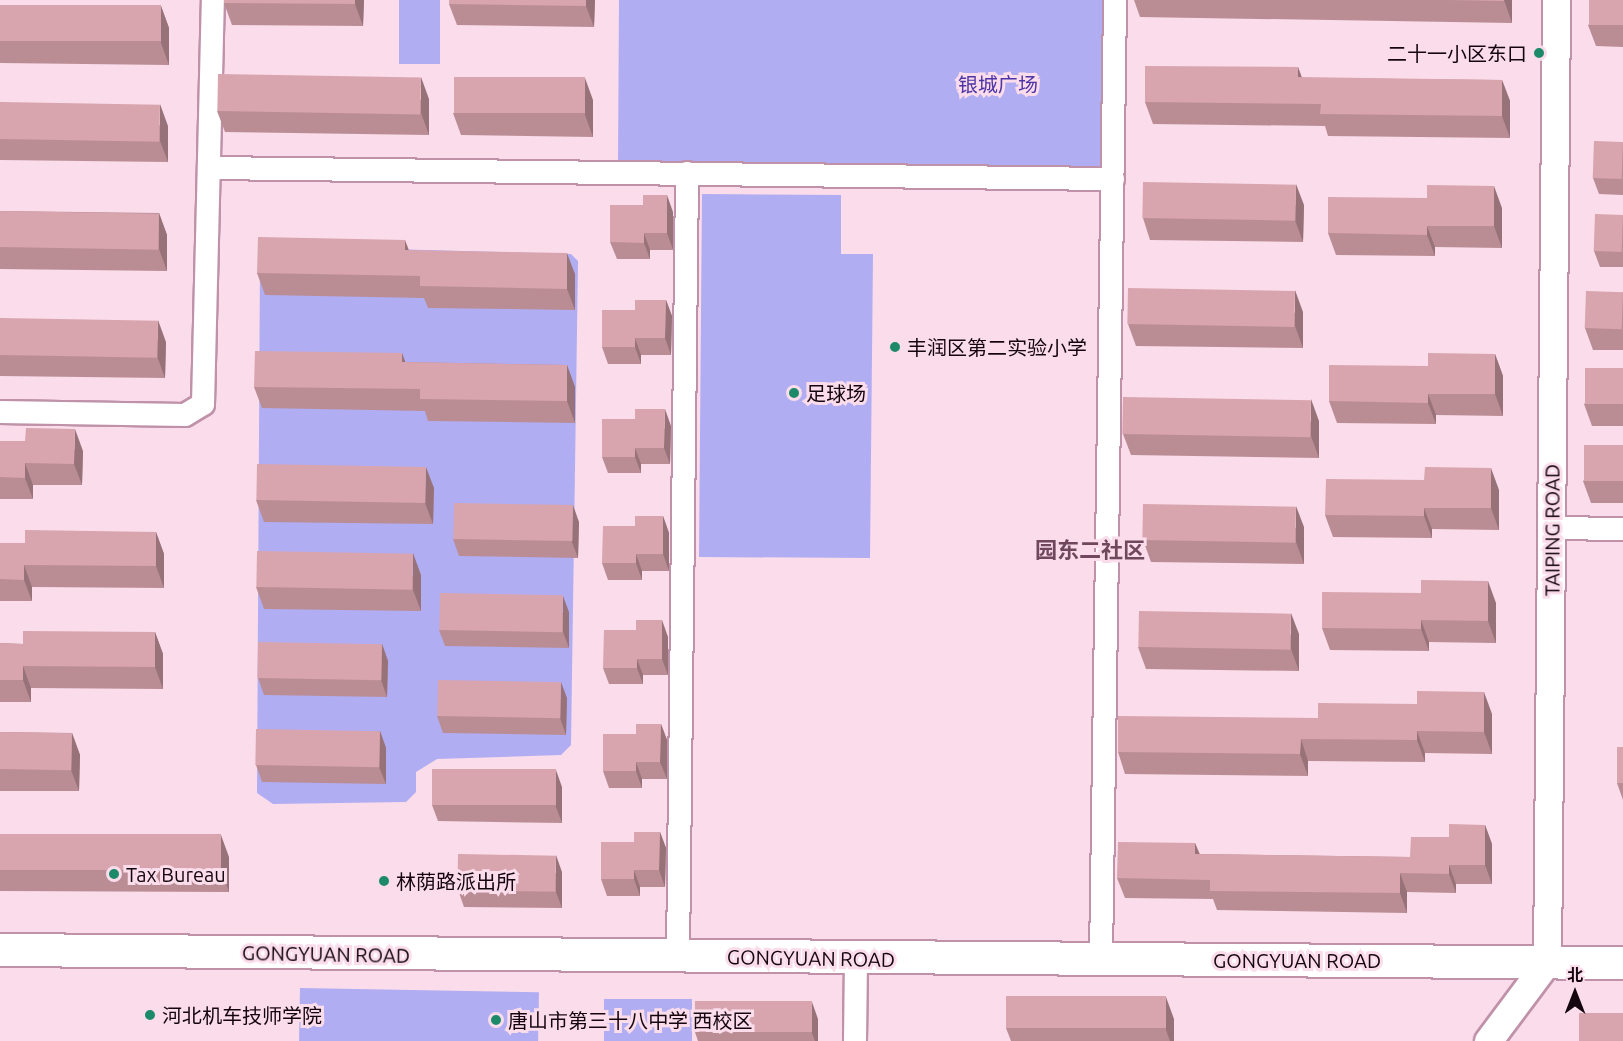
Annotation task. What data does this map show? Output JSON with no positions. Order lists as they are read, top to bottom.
{
  "streets": {
    "main road": ["GONGYUAN ROAD"],
    "street": ["TAIPING ROAD"]
  },
  "crossings": [
    ["TAIPING ROAD", "GONGYUAN ROAD"]
  ],
  "districts": ["园东二社区"],
  "parks": ["银城广场"],
  "places": [
    "二十一小区东口",
    "丰润区第二实验小学",
    "足球场",
    "Tax Bureau",
    "林荫路派出所",
    "河北机车技师学院",
    "唐山市第三十八中学 西校区"
  ],
  "north": "top"
}
